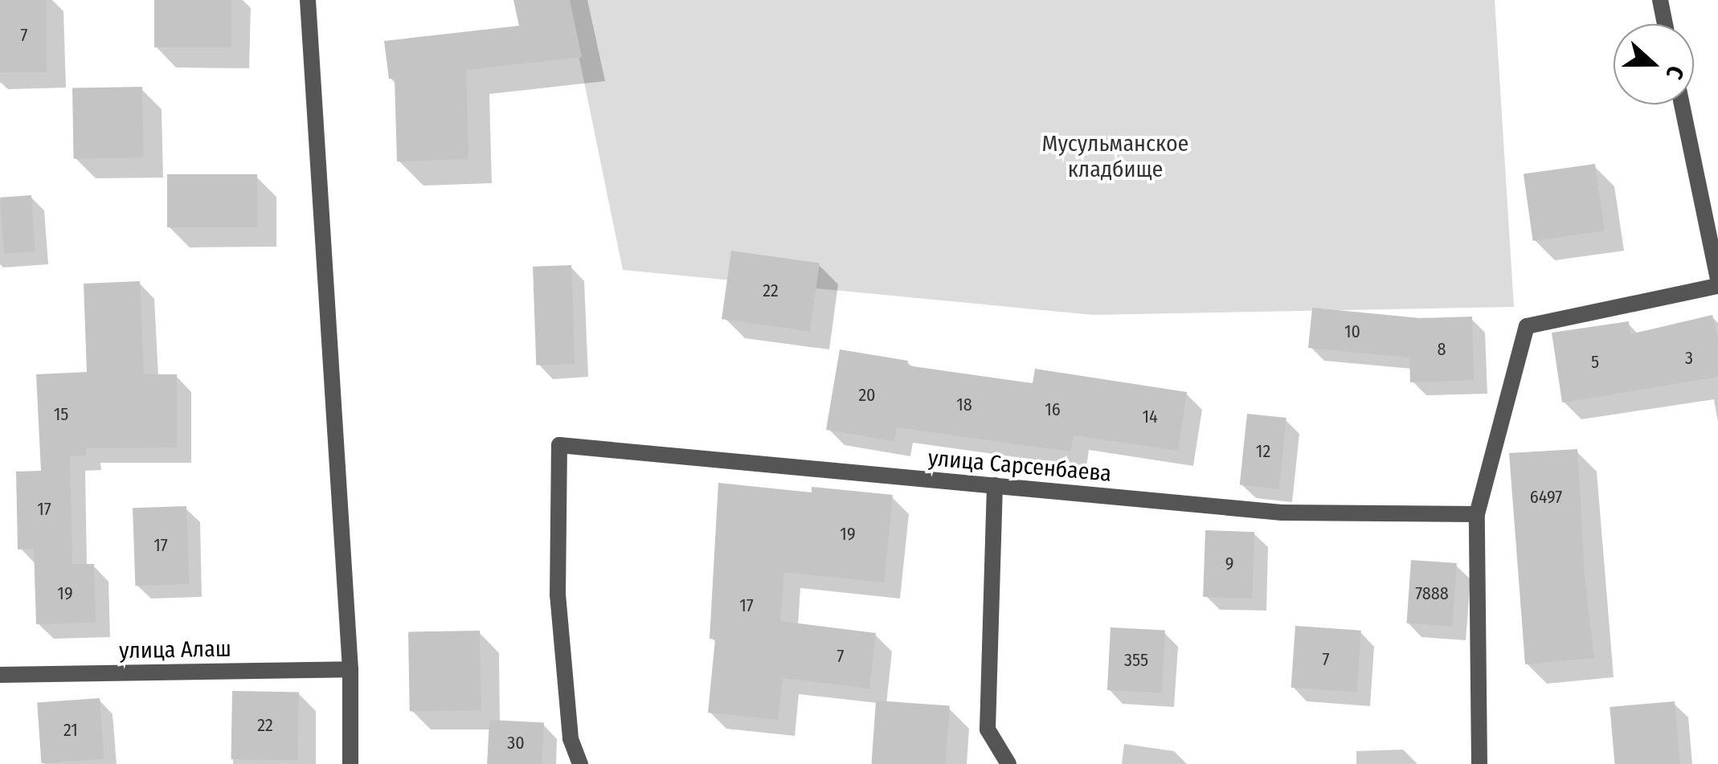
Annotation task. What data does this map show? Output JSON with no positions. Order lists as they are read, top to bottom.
{
  "streets": {
    "street": ["улица Сарсенбаева", "улица Алаш"]
  },
  "parks": ["Мусульманское кладбище"],
  "house_numbers": [
    "7",
    "22",
    "10",
    "8",
    "3",
    "5",
    "20",
    "18",
    "16",
    "15",
    "14",
    "12",
    "6497",
    "17",
    "19",
    "17",
    "9",
    "19",
    "7888",
    "17",
    "7",
    "7",
    "355",
    "22",
    "21",
    "30"
  ],
  "north": "right"
}
